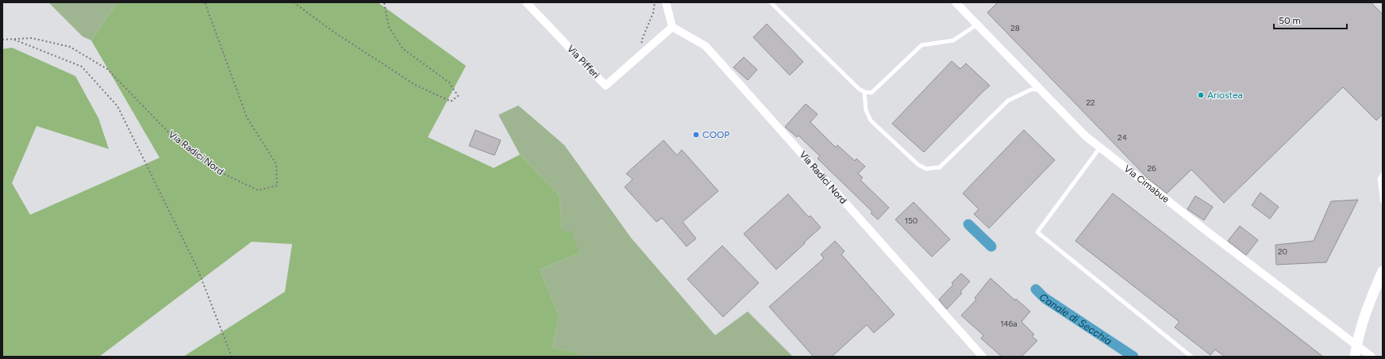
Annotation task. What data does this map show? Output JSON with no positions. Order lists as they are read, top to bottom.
{
  "streets": {
    "street": ["Via Pifferi", "Via Radici Nord", "Via Cimabue"]
  },
  "crossings": [
    ["Via Pifferi", "Via Radici Nord"]
  ],
  "water": ["Canale di Secchia"],
  "places": ["Ariostea", "COOP"],
  "house_numbers": [
    "28",
    "22",
    "24",
    "26",
    "150",
    "20",
    "146a"
  ],
  "scale_bar": "50 m"
}
